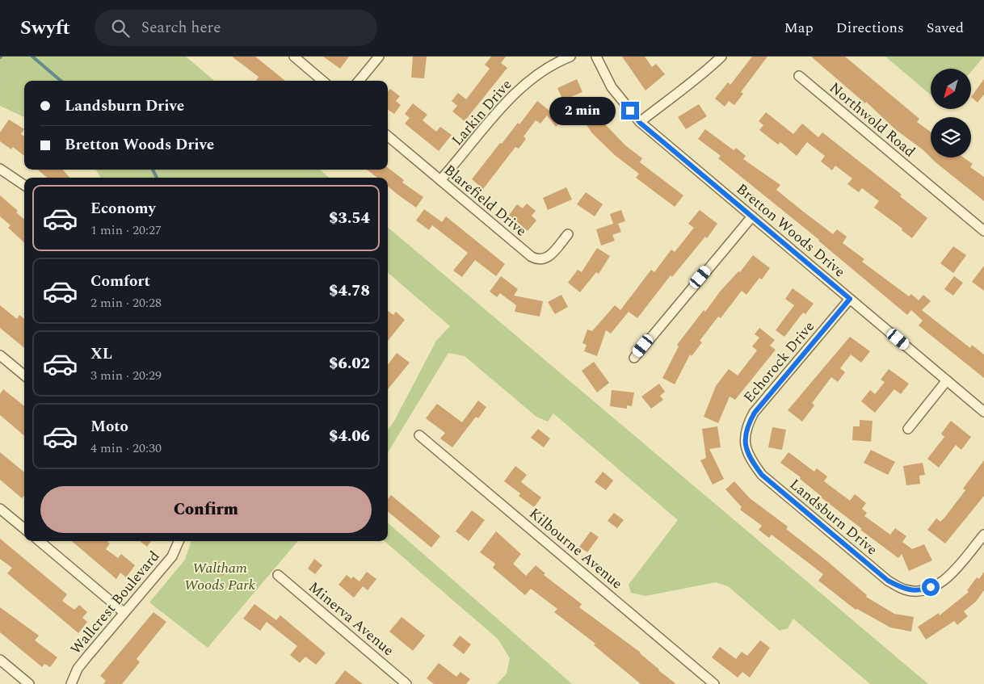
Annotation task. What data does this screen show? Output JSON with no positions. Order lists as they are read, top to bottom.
{
  "streets": {
    "street": [
      "Larkin Drive",
      "Northwold Road",
      "Blarefield Drive",
      "Bretton Woods Drive",
      "Echorock Drive",
      "Landsburn Drive",
      "Kilbourne Avenue",
      "Wallcrest Boulevard",
      "Minerva Avenue"
    ]
  },
  "crossings": [
    ["Larkin Drive", "Blarefield Drive"],
    ["Bretton Woods Drive", "Echorock Drive"],
    ["Echorock Drive", "Landsburn Drive"]
  ],
  "parks": ["Waltham Woods Park"],
  "north": "bottom left",
  "page": {
    "header": "Swyft",
    "search": "Search here",
    "nav": ["Map", "Directions", "Saved"],
    "banner": ["Landsburn Drive", "Bretton Woods Drive"],
    "bubble": "2 min",
    "list": [
      {
        "name": "Economy",
        "note": "1 min · 20:27",
        "value": "$3.54"
      },
      {
        "name": "Comfort",
        "note": "2 min · 20:28",
        "value": "$4.78"
      },
      {
        "name": "XL",
        "note": "3 min · 20:29",
        "value": "$6.02"
      },
      {
        "name": "Moto",
        "note": "4 min · 20:30",
        "value": "$4.06"
      }
    ],
    "buttons": "Confirm"
  }
}
